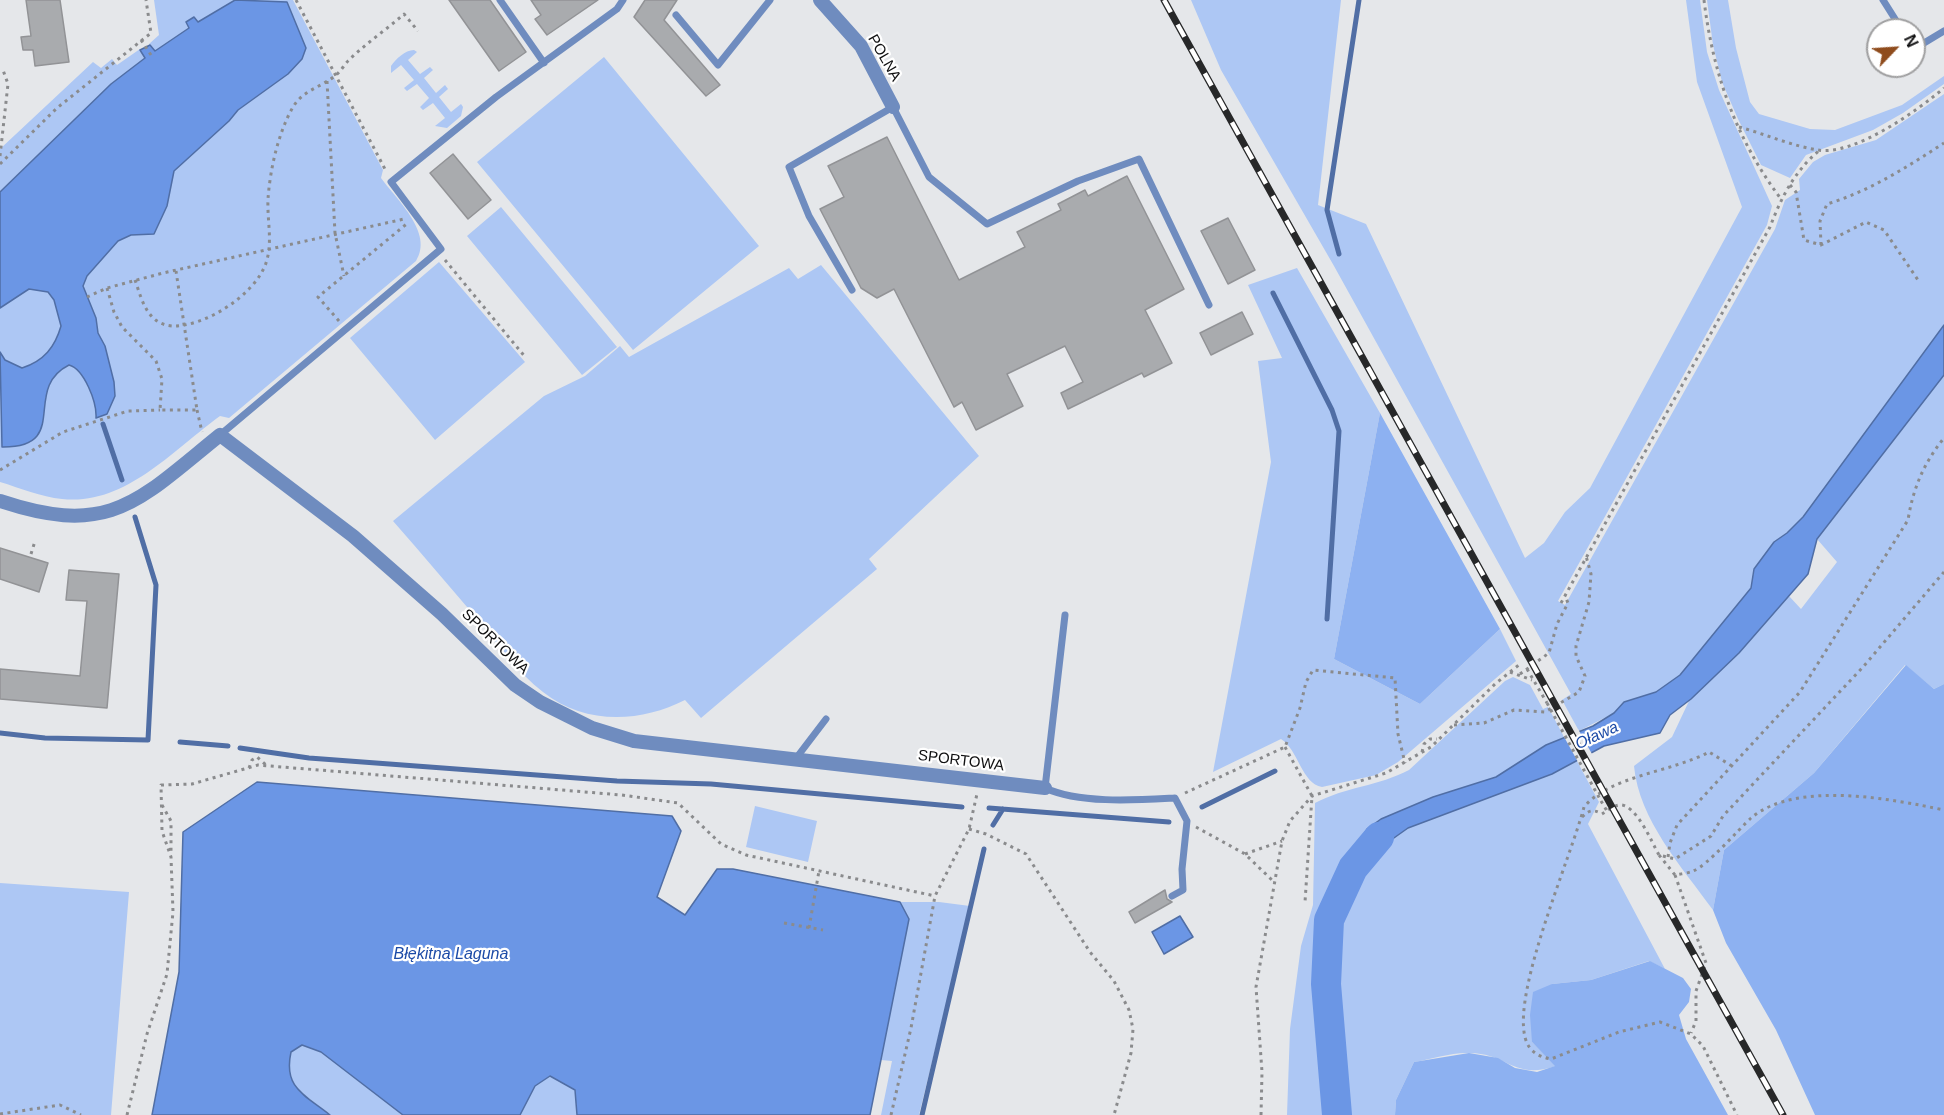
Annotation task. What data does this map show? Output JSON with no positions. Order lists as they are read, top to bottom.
{
  "streets": {
    "street": ["POLNA", "SPORTOWA"]
  },
  "water": ["Oława", "Błękitna Laguna"],
  "north": "top right"
}
